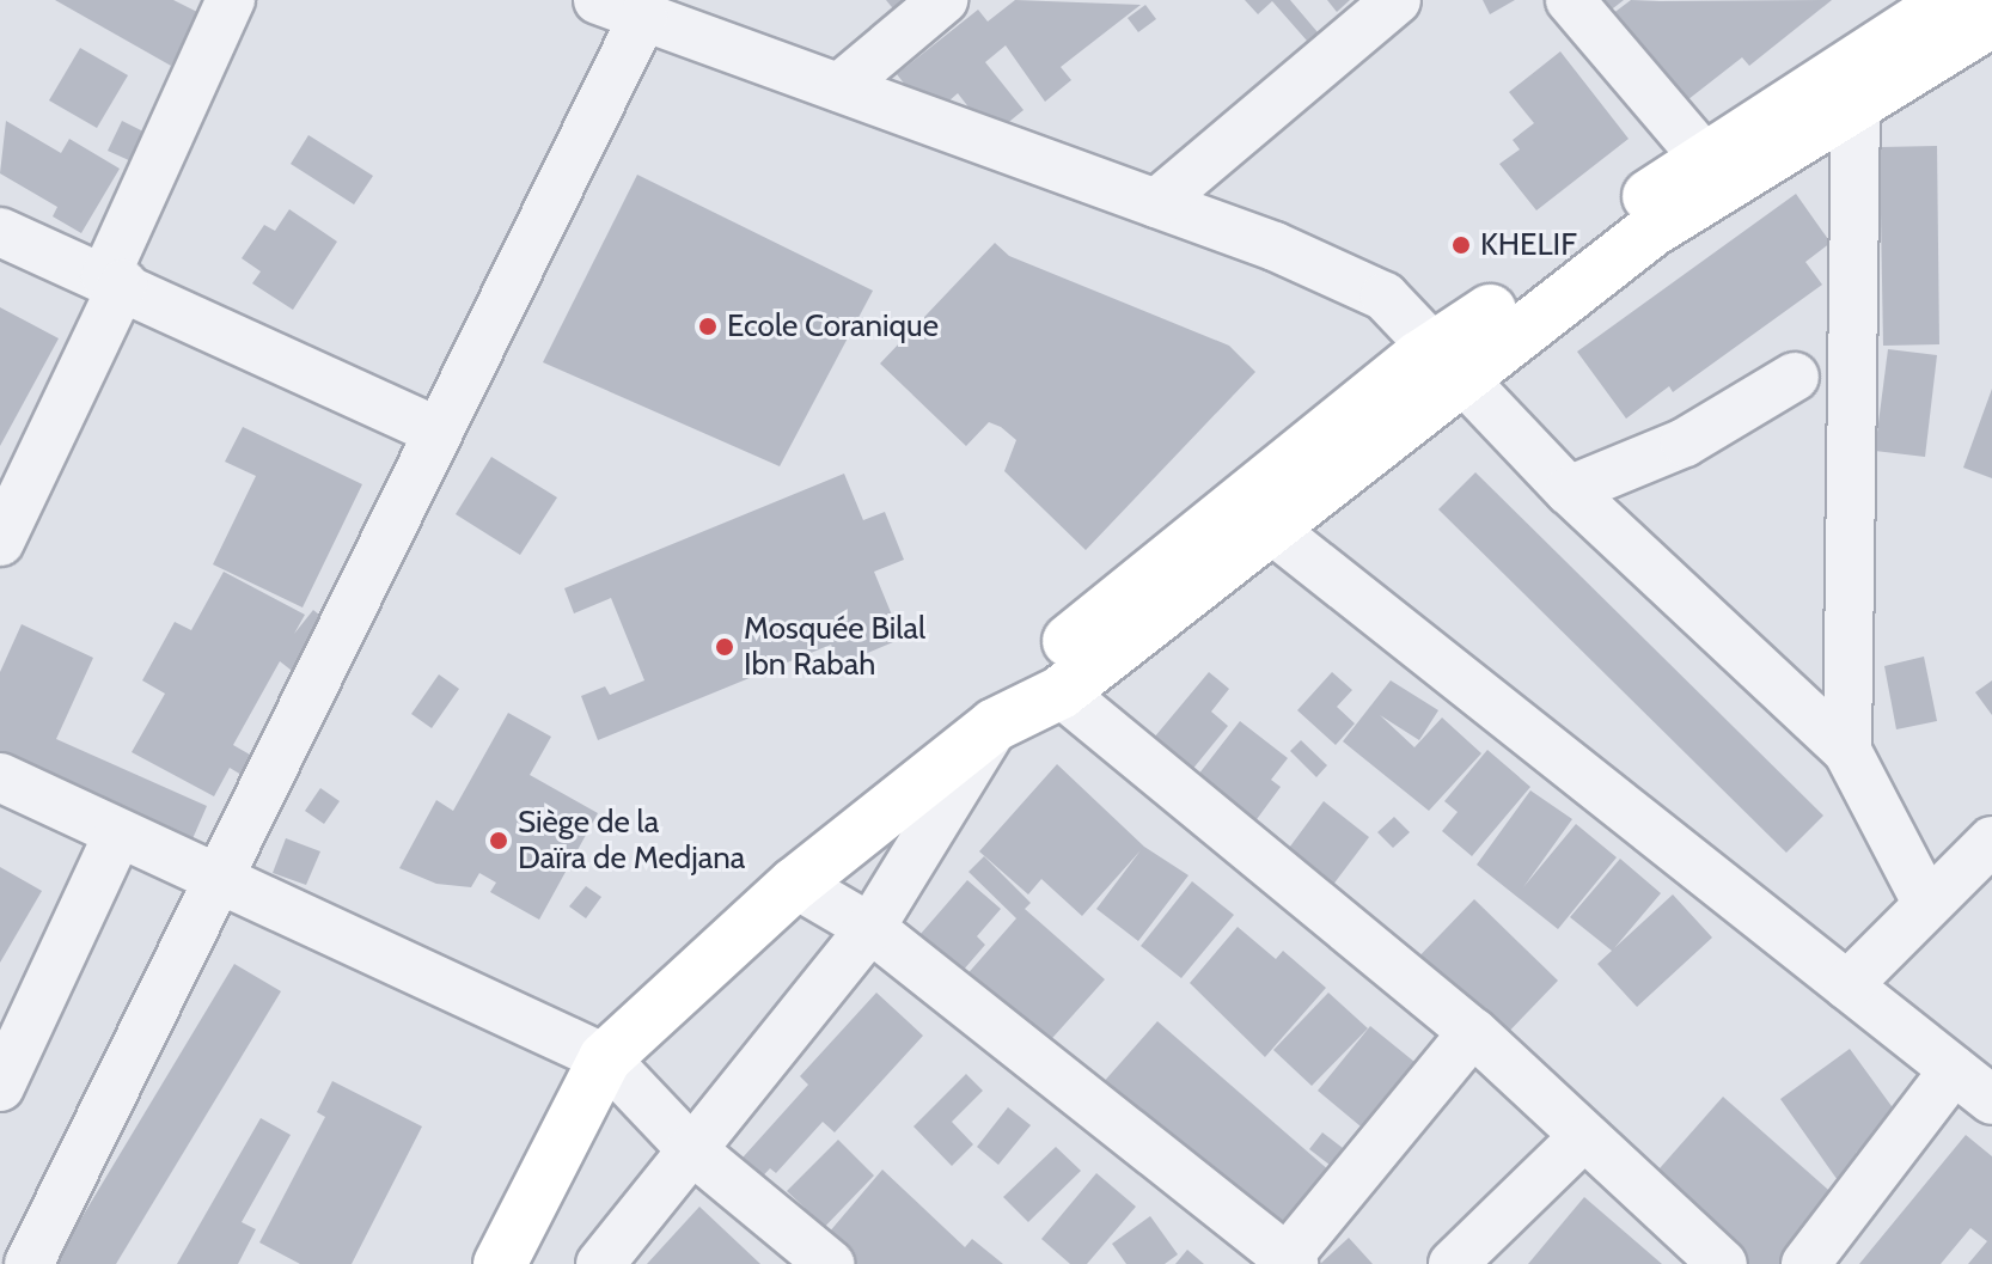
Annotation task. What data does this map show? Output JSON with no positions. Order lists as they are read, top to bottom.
{
  "places": [
    "KHELIF",
    "Ecole Coranique",
    "Mosquée Bilal Ibn Rabah",
    "Siège de la Daïra de Medjana"
  ]
}
